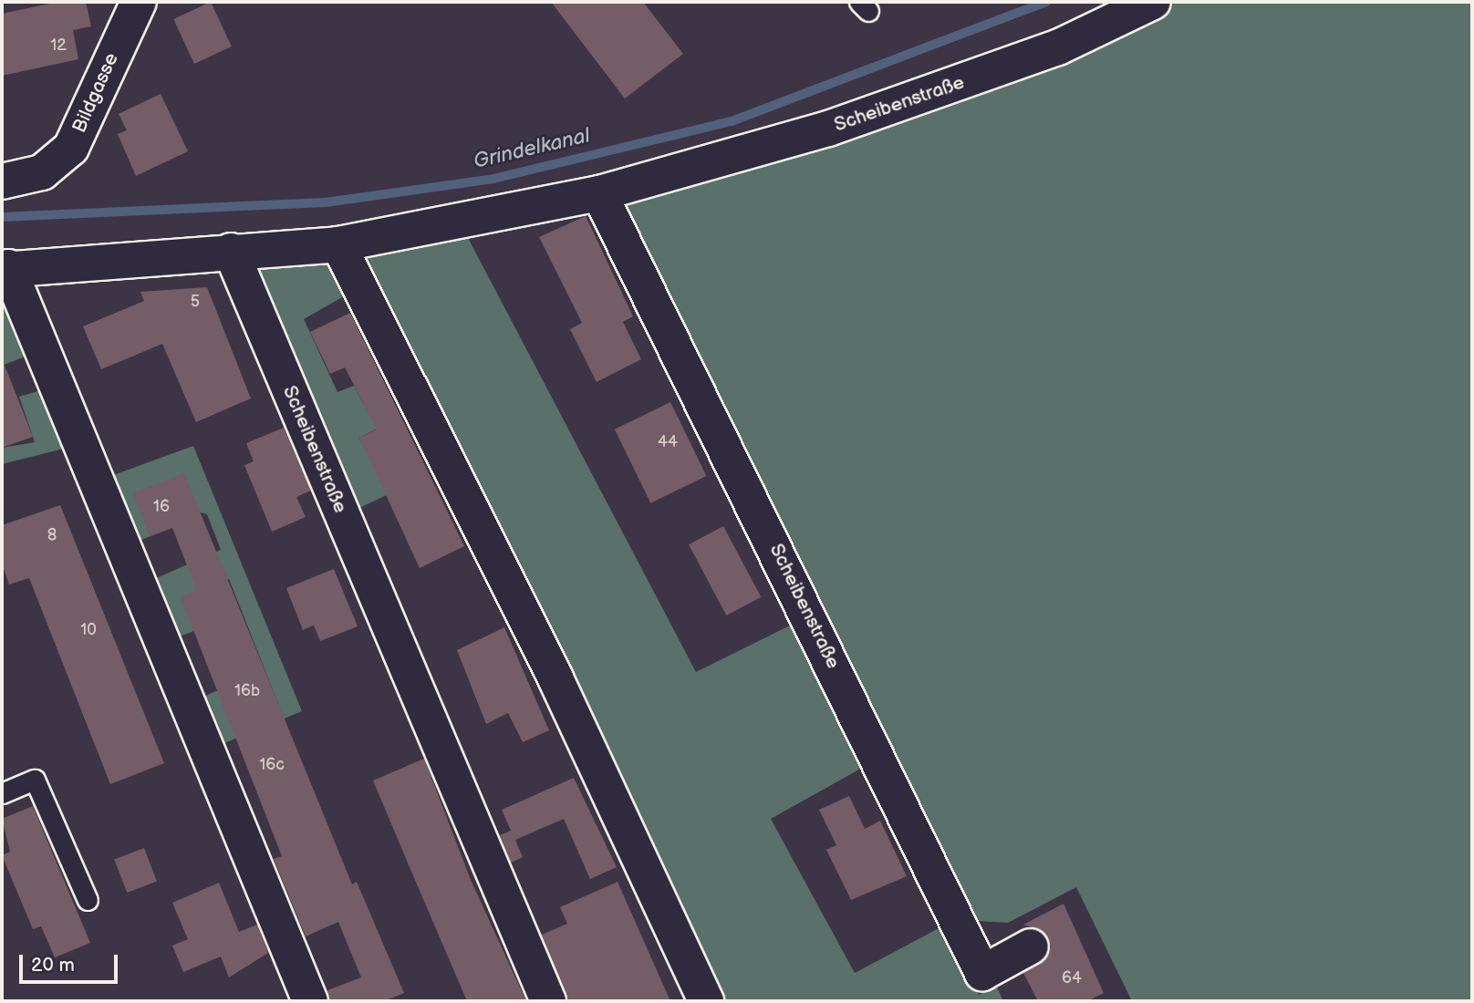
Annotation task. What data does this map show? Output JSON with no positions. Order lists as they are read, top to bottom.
{
  "streets": {
    "street": ["Bildgasse", "Scheibenstraße"]
  },
  "water": ["Grindelkanal"],
  "house_numbers": [
    "12",
    "5",
    "44",
    "16",
    "8",
    "10",
    "16b",
    "16c",
    "64"
  ],
  "scale_bar": "20 m"
}
